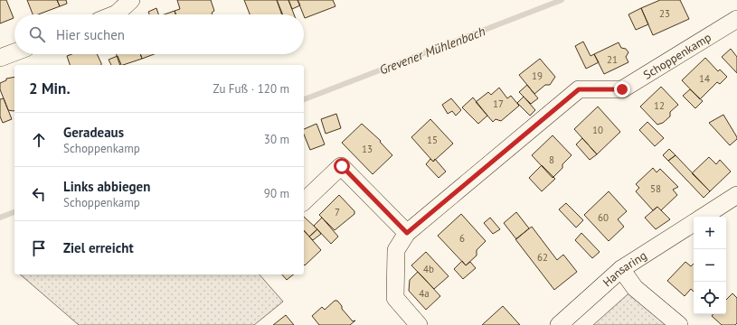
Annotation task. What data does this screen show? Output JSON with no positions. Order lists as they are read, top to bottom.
{
  "streets": {
    "street": ["Schoppenkamp", "Hansaring"]
  },
  "water": ["Grevener Mühlenbach"],
  "house_numbers": [
    "23",
    "21",
    "19",
    "14",
    "17",
    "12",
    "10",
    "15",
    "13",
    "8",
    "58",
    "7",
    "60",
    "6",
    "62",
    "4b",
    "4a"
  ],
  "page": {
    "search": "Hier suchen",
    "heading": ["2 Min.", "Zu Fuß · 120 m"],
    "list": [
      ["Geradeaus", "Schoppenkamp", "30 m"],
      ["Links abbiegen", "Schoppenkamp", "90 m"],
      "Ziel erreicht"
    ],
    "map_buttons": ["+", "−"]
  }
}
